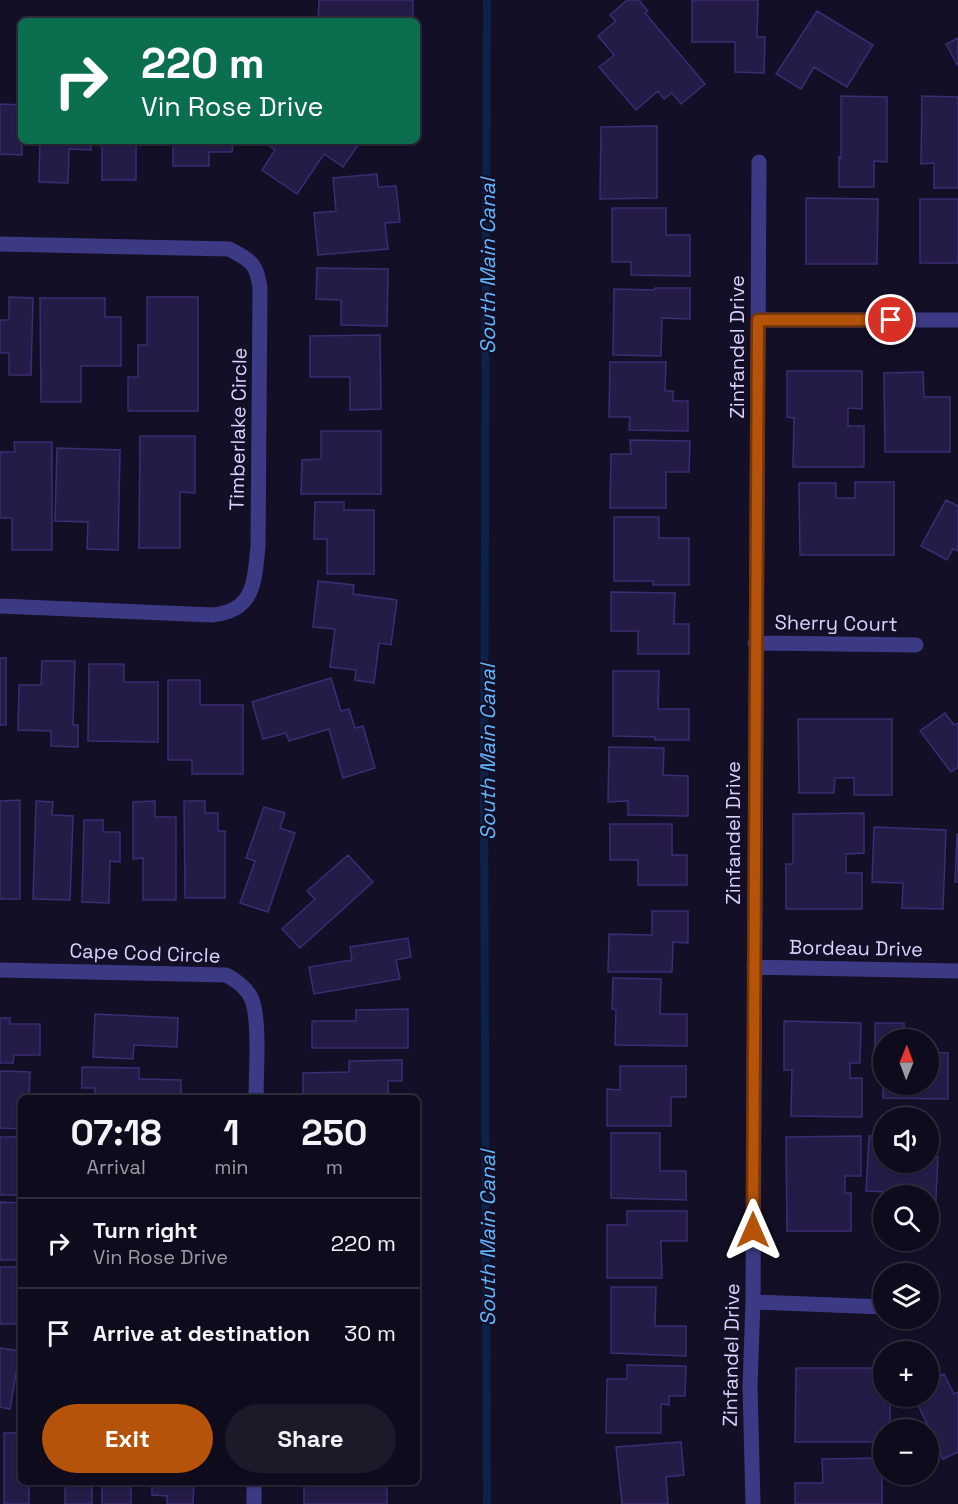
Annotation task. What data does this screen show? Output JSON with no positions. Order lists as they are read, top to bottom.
{
  "streets": {
    "street": [
      "Zinfandel Drive",
      "Timberlake Circle",
      "Sherry Court",
      "Bordeau Drive",
      "Cape Cod Circle"
    ]
  },
  "crossings": [
    ["Zinfandel Drive", "Sherry Court"],
    ["Zinfandel Drive", "Bordeau Drive"]
  ],
  "water": ["South Main Canal"],
  "north": "top",
  "page": {
    "turn": ["220 m", "Vin Rose Drive"],
    "map_buttons": ["+", "−"],
    "eta": [
      "07:18",
      "Arrival",
      "1",
      "min",
      "250",
      "m"
    ],
    "list": [
      {
        "name": "Turn right",
        "note": "Vin Rose Drive",
        "value": "220 m"
      },
      {
        "name": "Arrive at destination",
        "value": "30 m"
      }
    ],
    "buttons": ["Exit", "Share"]
  }
}
